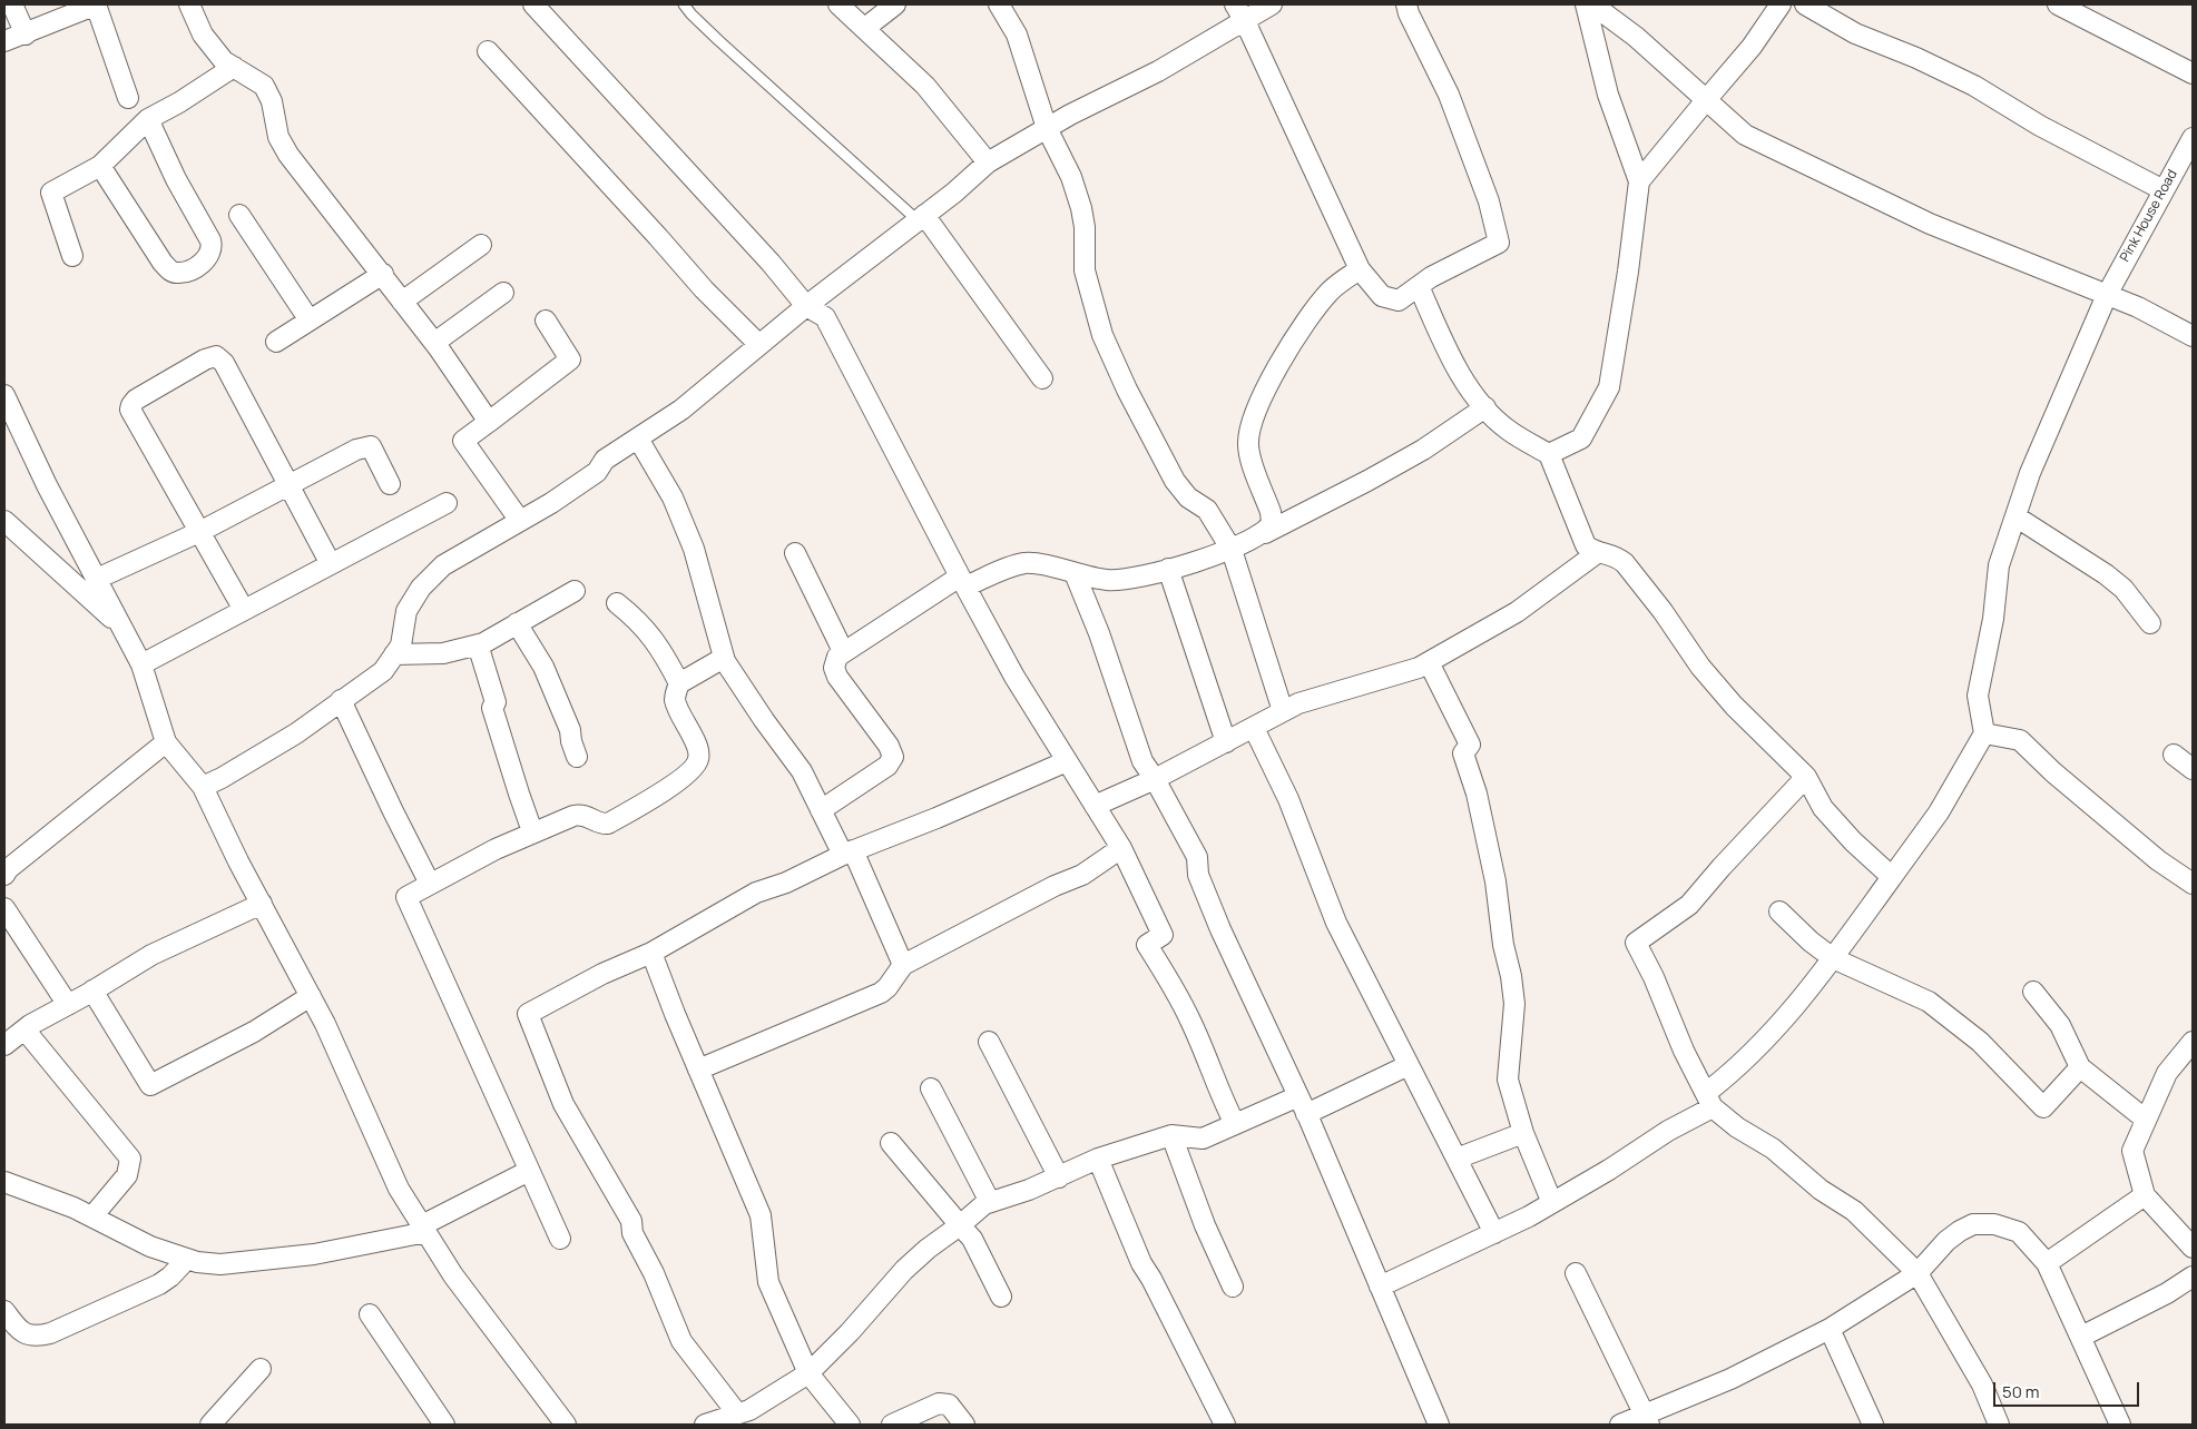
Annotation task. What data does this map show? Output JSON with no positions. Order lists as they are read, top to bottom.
{
  "streets": {
    "street": ["Pink House Road"]
  },
  "scale_bar": "50 m"
}
